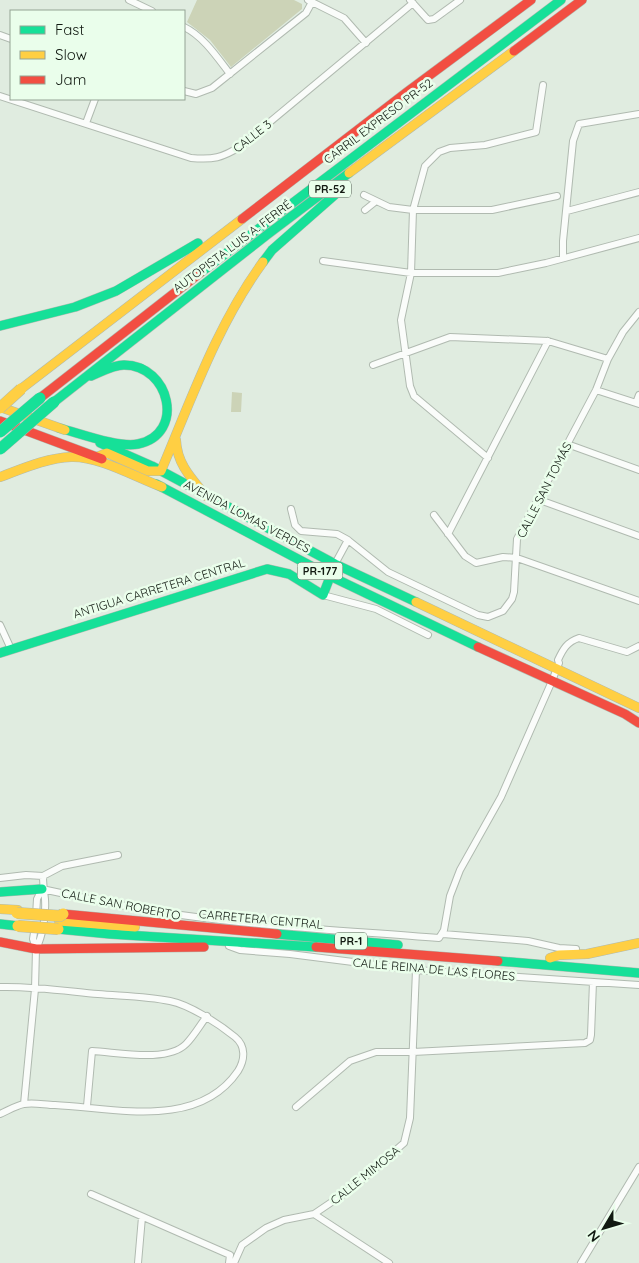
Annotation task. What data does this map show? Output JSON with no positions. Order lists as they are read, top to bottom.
{
  "streets": {
    "main road": [
      "CARRIL EXPRESO PR-52",
      "PR-52",
      "AUTOPISTA LUIS A. FERRÉ",
      "AVENIDA LOMAS VERDES",
      "PR-177",
      "ANTIGUA CARRETERA CENTRAL",
      "CARRETERA CENTRAL",
      "PR-1"
    ],
    "street": [
      "CALLE 3",
      "CALLE SAN TOMÁS",
      "CALLE SAN ROBERTO",
      "CALLE REINA DE LAS FLORES",
      "CALLE MIMOSA"
    ]
  },
  "crossings": [
    ["AUTOPISTA LUIS A. FERRÉ", "AVENIDA LOMAS VERDES"],
    ["CALLE REINA DE LAS FLORES", "CALLE MIMOSA"]
  ],
  "legend": ["Fast", "Slow", "Jam"],
  "north": "bottom left"
}
